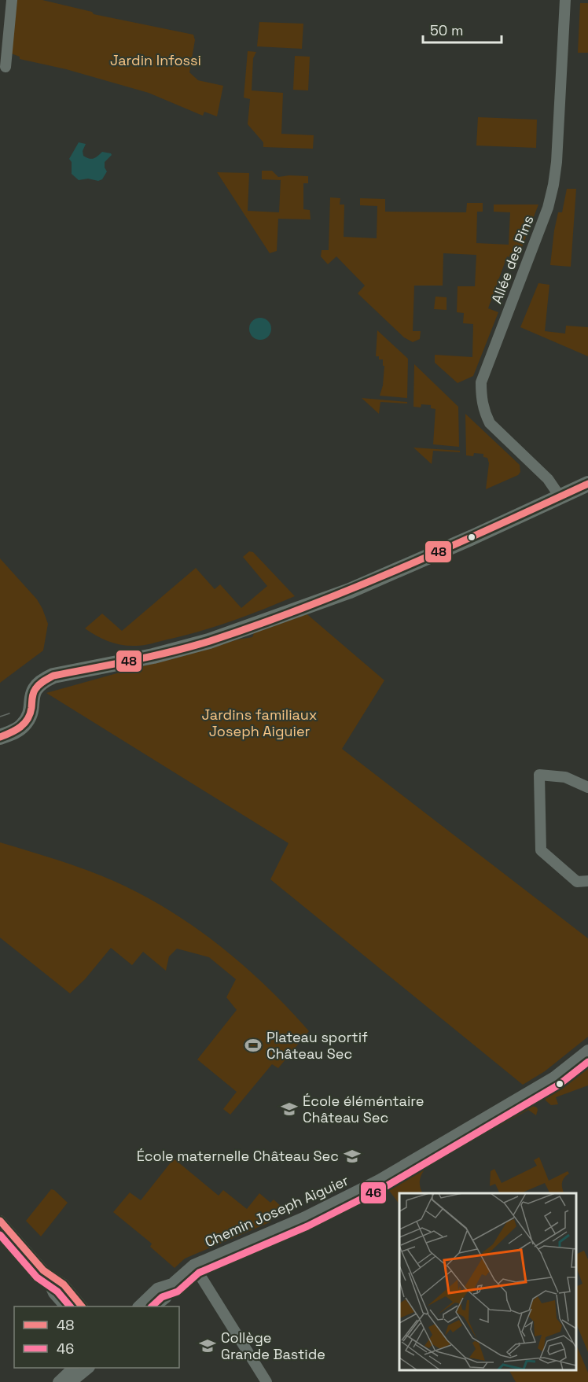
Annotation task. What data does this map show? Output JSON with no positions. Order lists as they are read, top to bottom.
{
  "streets": {
    "street": ["Allée des Pins", "Chemin Joseph Aiguier"]
  },
  "parks": ["Jardin Infossi", "Jardins familiaux Joseph Aiguier"],
  "places": {
    "sports": ["Plateau sportif Château Sec"],
    "school or university": ["École éléméntaire Château Sec", "École maternelle Château Sec", "Collège Grande Bastide"]
  },
  "lines": ["transit line 48", "transit line 46"],
  "legend": ["48", "46"],
  "scale_bar": "50 m"
}
